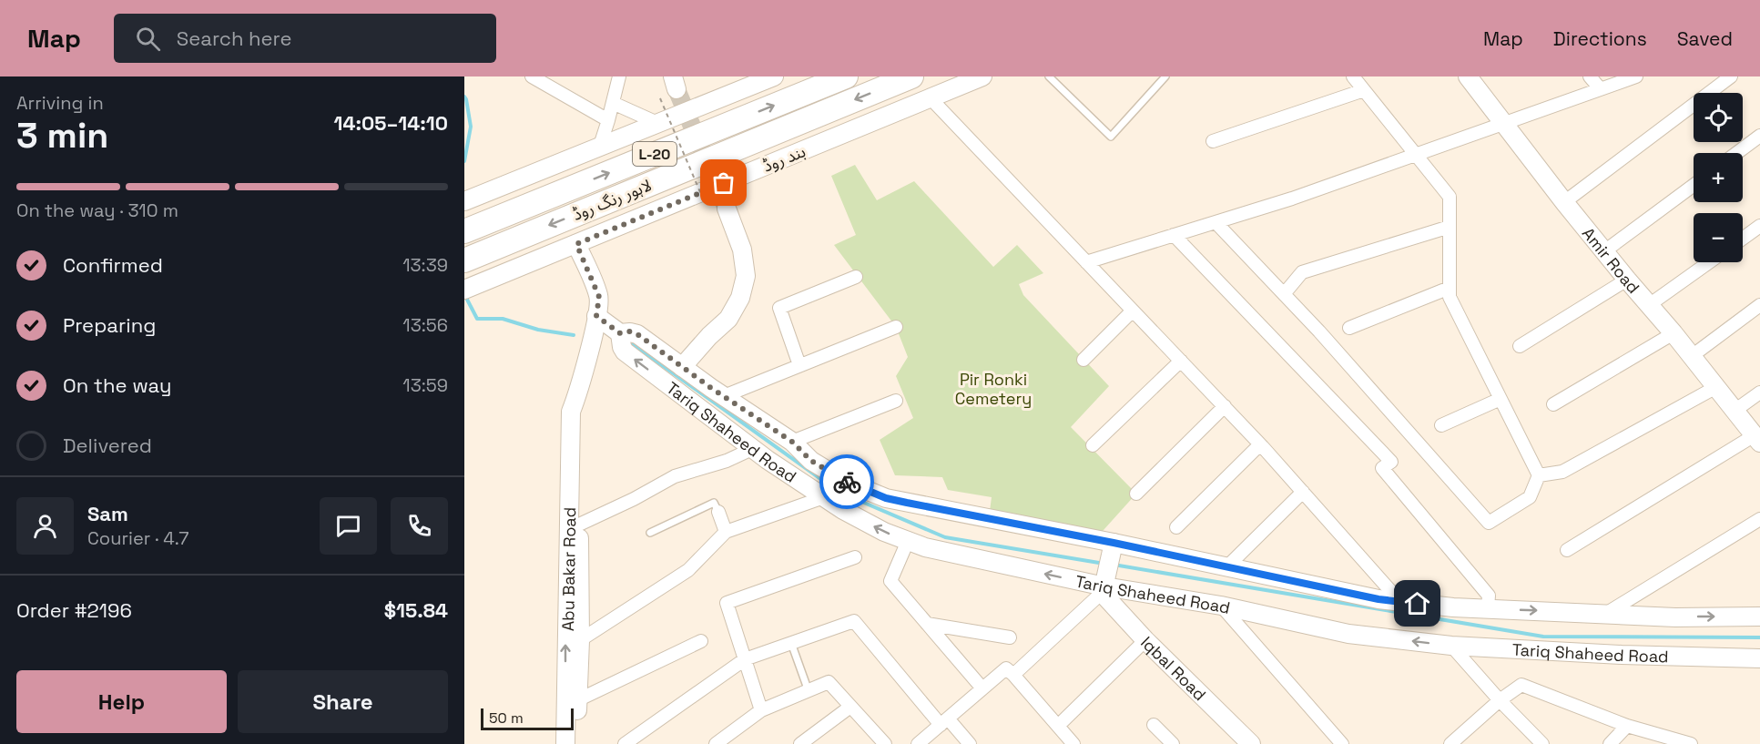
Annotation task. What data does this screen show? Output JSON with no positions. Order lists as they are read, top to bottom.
{
  "streets": {
    "highway": ["L-20", "لاہور رنگ روڈ"],
    "main road": [
      "بند روڈ",
      "Amir Road",
      "Tariq Shaheed Road",
      "Abu Bakar Road",
      "Iqbal Road"
    ]
  },
  "crossings": [
    ["بند روڈ", "Abu Bakar Road"],
    ["Tariq Shaheed Road", "Abu Bakar Road"],
    ["Tariq Shaheed Road", "Iqbal Road"]
  ],
  "parks": ["Pir Ronki Cemetery"],
  "scale_bar": "50 m",
  "page": {
    "header": "Map",
    "search": "Search here",
    "nav": ["Map", "Directions", "Saved"],
    "heading": ["3 min", "Arriving in", "14:05–14:10"],
    "panel": [
      "Sam",
      "Courier · 4.7",
      "Order #2196",
      "$15.84"
    ],
    "map_buttons": ["+", "−"],
    "bar": "On the way · 310 m",
    "list": [
      ["Confirmed", "13:39"],
      ["Preparing", "13:56"],
      ["On the way", "13:59"],
      "Delivered"
    ],
    "buttons": ["Help", "Share"],
    "scale": "50 m"
  }
}
